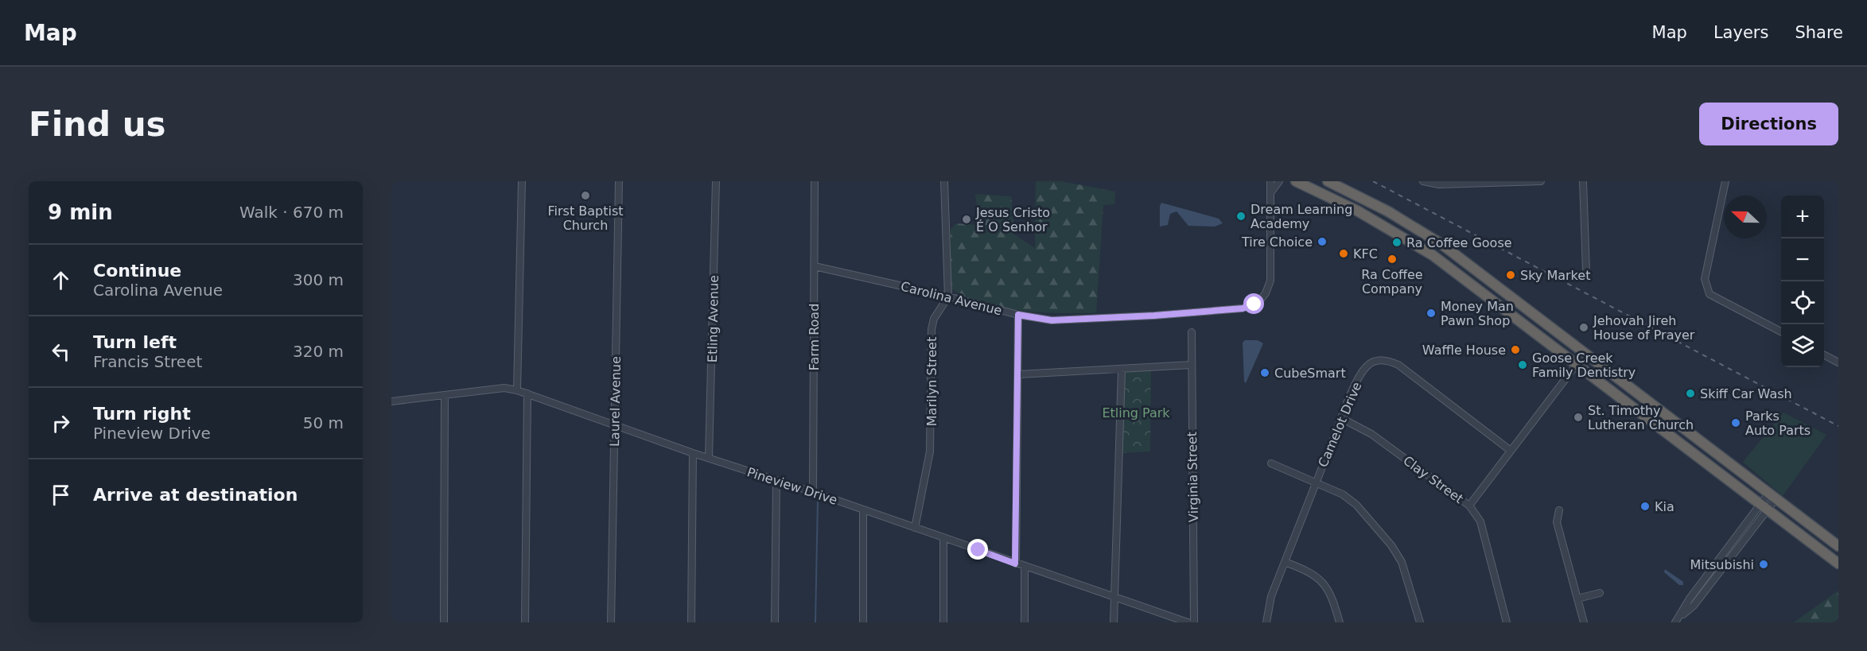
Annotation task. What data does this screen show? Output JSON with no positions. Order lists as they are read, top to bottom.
{
  "streets": {
    "street": [
      "Carolina Avenue",
      "Etling Avenue",
      "Farm Road",
      "Marilyn Street",
      "Laurel Avenue",
      "Camelot Drive",
      "Virginia Street",
      "Clay Street",
      "Pineview Drive"
    ]
  },
  "crossings": [
    ["Carolina Avenue", "Farm Road"],
    ["Carolina Avenue", "Marilyn Street"],
    ["Etling Avenue", "Pineview Drive"],
    ["Farm Road", "Pineview Drive"],
    ["Marilyn Street", "Pineview Drive"],
    ["Laurel Avenue", "Pineview Drive"],
    ["Camelot Drive", "Clay Street"]
  ],
  "parks": ["Etling Park"],
  "places": [
    "First Baptist Church",
    "Dream Learning Academy",
    "Jesus Cristo É O Senhor",
    "Tire Choice",
    "Ra Coffee Goose",
    "KFC",
    "Ra Coffee Company",
    "Sky Market",
    "Money Man Pawn Shop",
    "Jehovah Jireh House of Prayer",
    "Waffle House",
    "Goose Creek Family Dentistry",
    "CubeSmart",
    "Skiff Car Wash",
    "St. Timothy Lutheran Church",
    "Parks Auto Parts",
    "Kia",
    "Mitsubishi"
  ],
  "north": "left",
  "page": {
    "header": "Map",
    "nav": ["Map", "Layers", "Share"],
    "buttons": "Directions",
    "title": "Find us",
    "heading": ["9 min", "Walk · 670 m"],
    "map_buttons": ["+", "−"],
    "list": [
      ["Continue", "Carolina Avenue", "300 m"],
      ["Turn left", "Francis Street", "320 m"],
      ["Turn right", "Pineview Drive", "50 m"],
      "Arrive at destination"
    ]
  }
}
